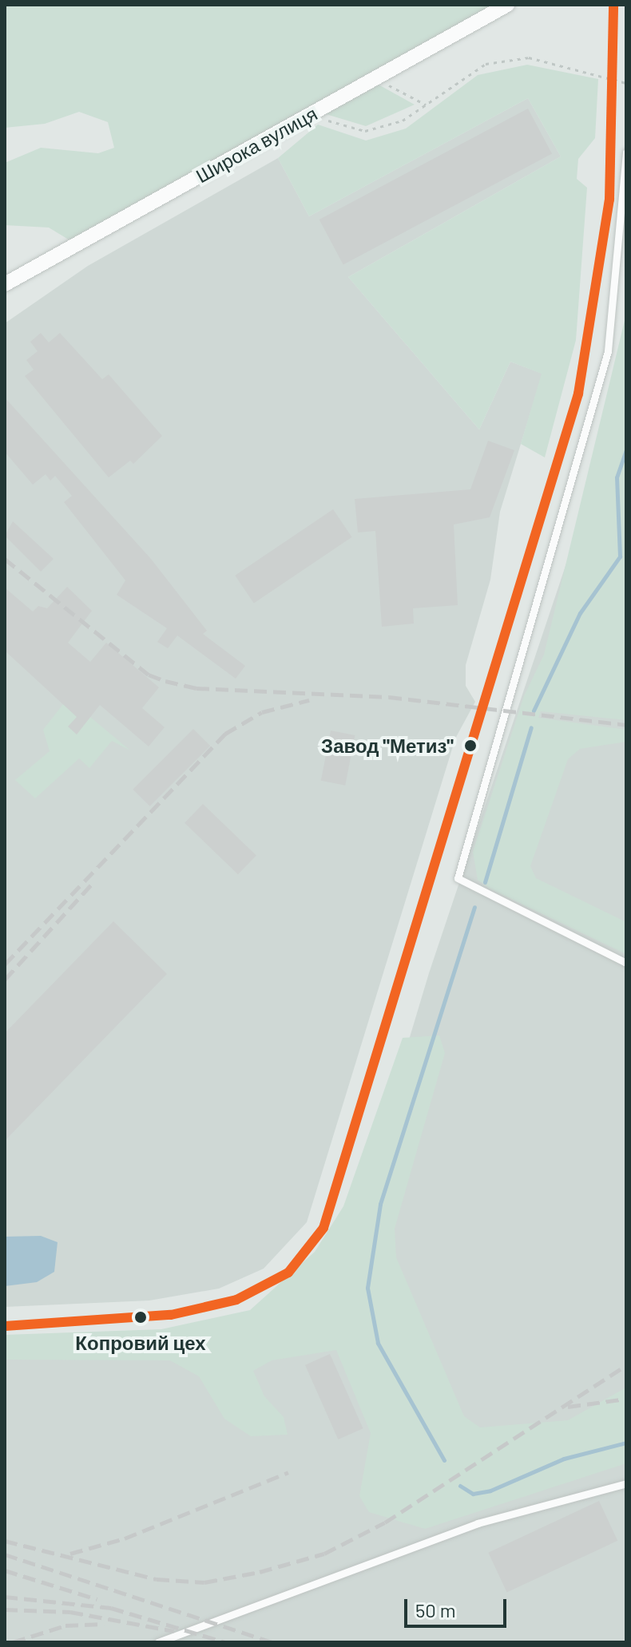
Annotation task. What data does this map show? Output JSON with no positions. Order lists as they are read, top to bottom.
{
  "streets": {
    "street": ["Широка вулиця"]
  },
  "places": ["Завод \"Метиз\"", "Копровий цех"],
  "scale_bar": "50 m"
}
